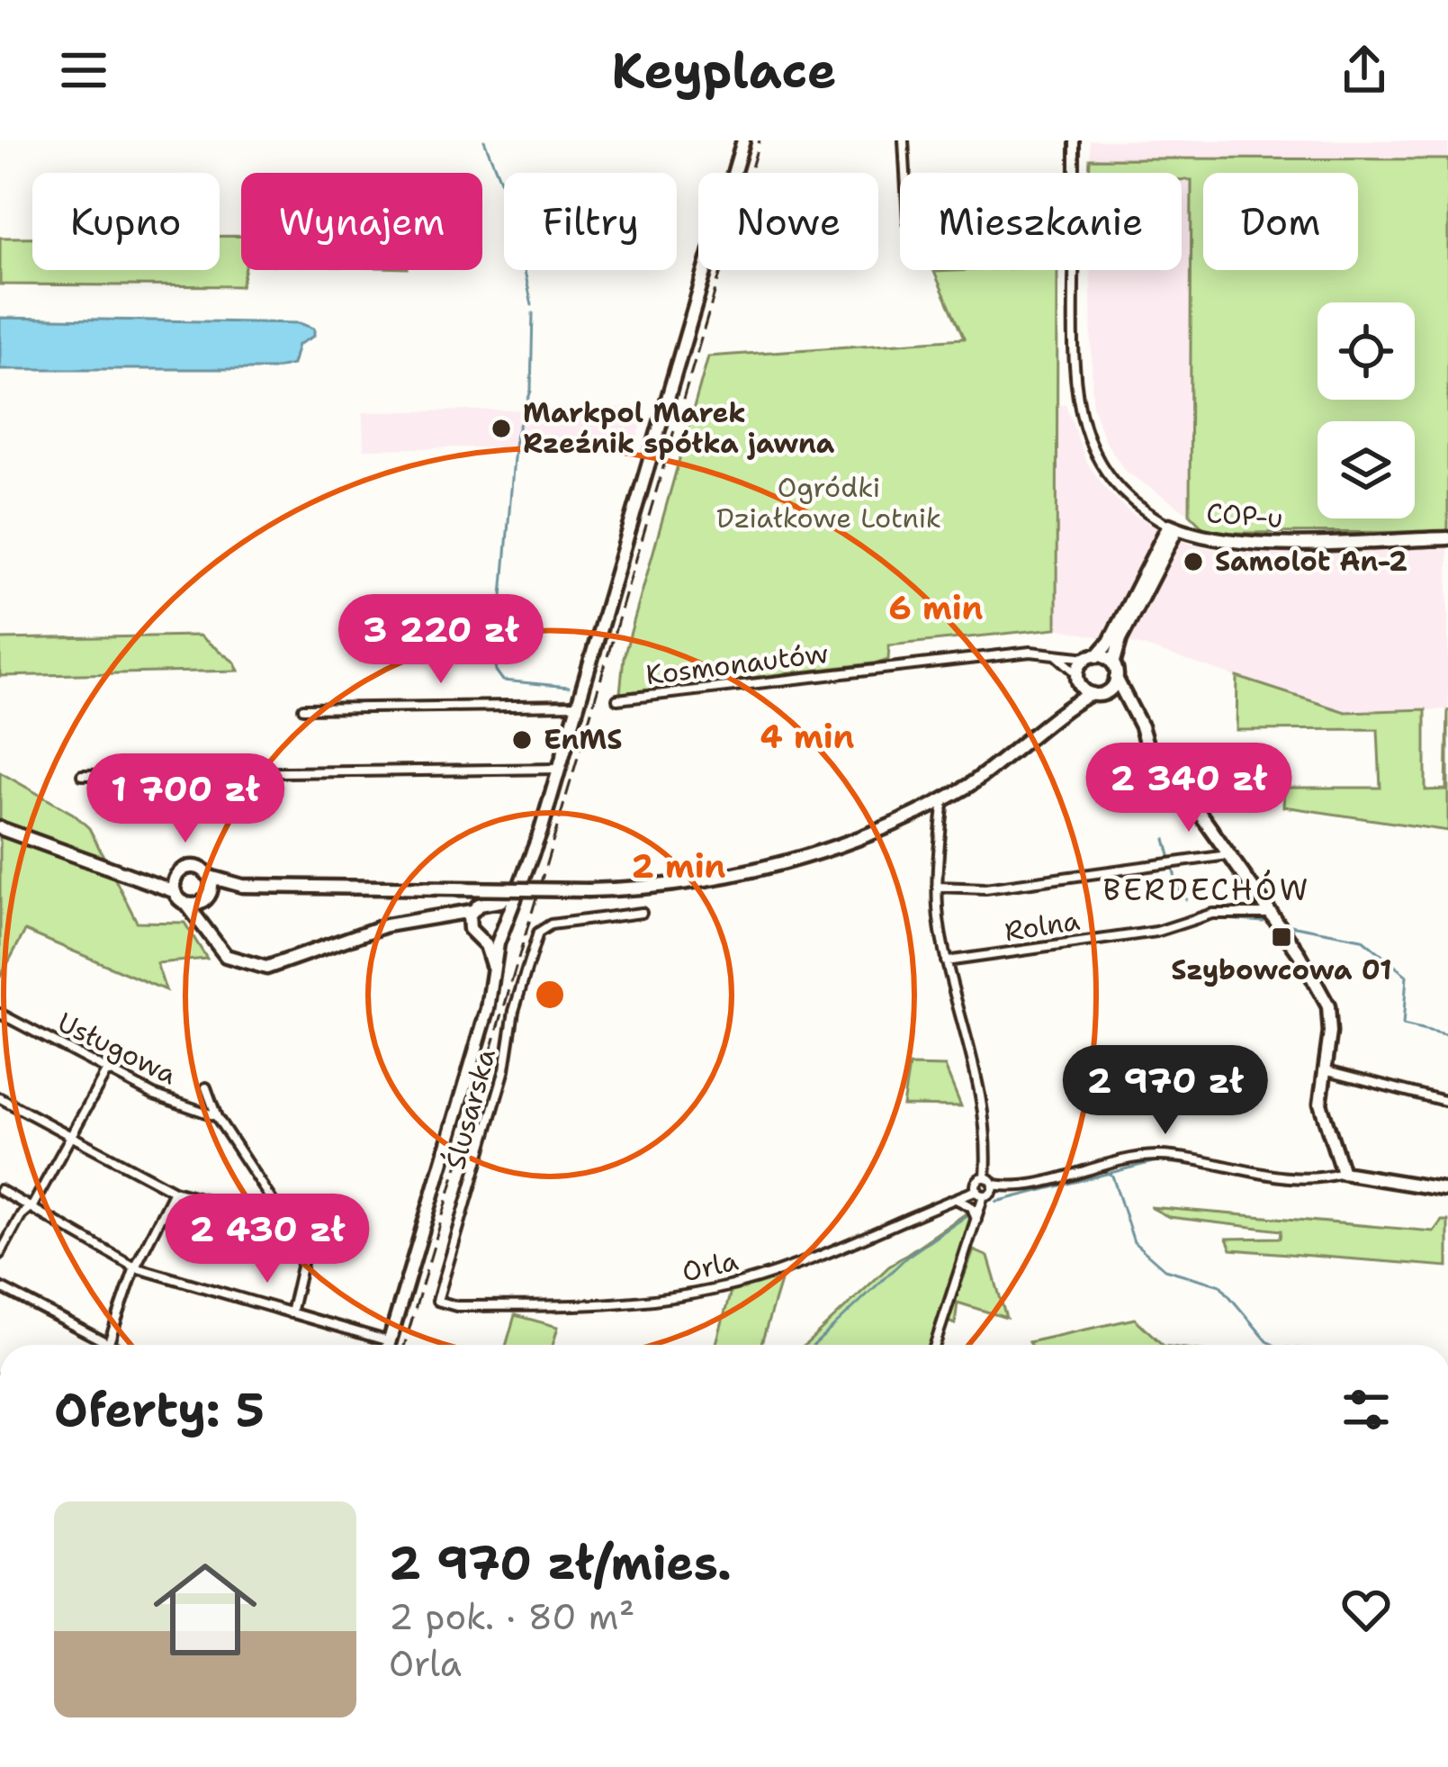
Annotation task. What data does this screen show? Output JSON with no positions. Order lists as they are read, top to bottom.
{
  "streets": {
    "main road": ["COP-u"],
    "street": [
      "Kosmonautów",
      "Rolna",
      "Usługowa",
      "Ślusarska",
      "Orla"
    ]
  },
  "crossings": [
    ["Ślusarska", "Orla"]
  ],
  "districts": ["BERDECHÓW"],
  "parks": ["Ogródki Działkowe Lotnik"],
  "places": {
    "other": ["Markpol Marek Rzeźnik spółka jawna", "Samolot An-2", "EnMS"],
    "transit": ["Szybowcowa 01"]
  },
  "page": {
    "header": "Keyplace",
    "chip": [
      "Kupno",
      "Wynajem",
      "Filtry",
      "Nowe",
      "Mieszkanie",
      "Dom"
    ],
    "price": [
      "3 220 zł",
      "2 340 zł",
      "1 700 zł",
      "2 970 zł",
      "2 430 zł"
    ],
    "heading": "Oferty: 5",
    "list": [
      {
        "name": "2 970 zł/mies.",
        "note": "2 pok. · 80 m² · Orla"
      }
    ]
  },
  "rings": ["6 min", "4 min", "2 min"]
}
